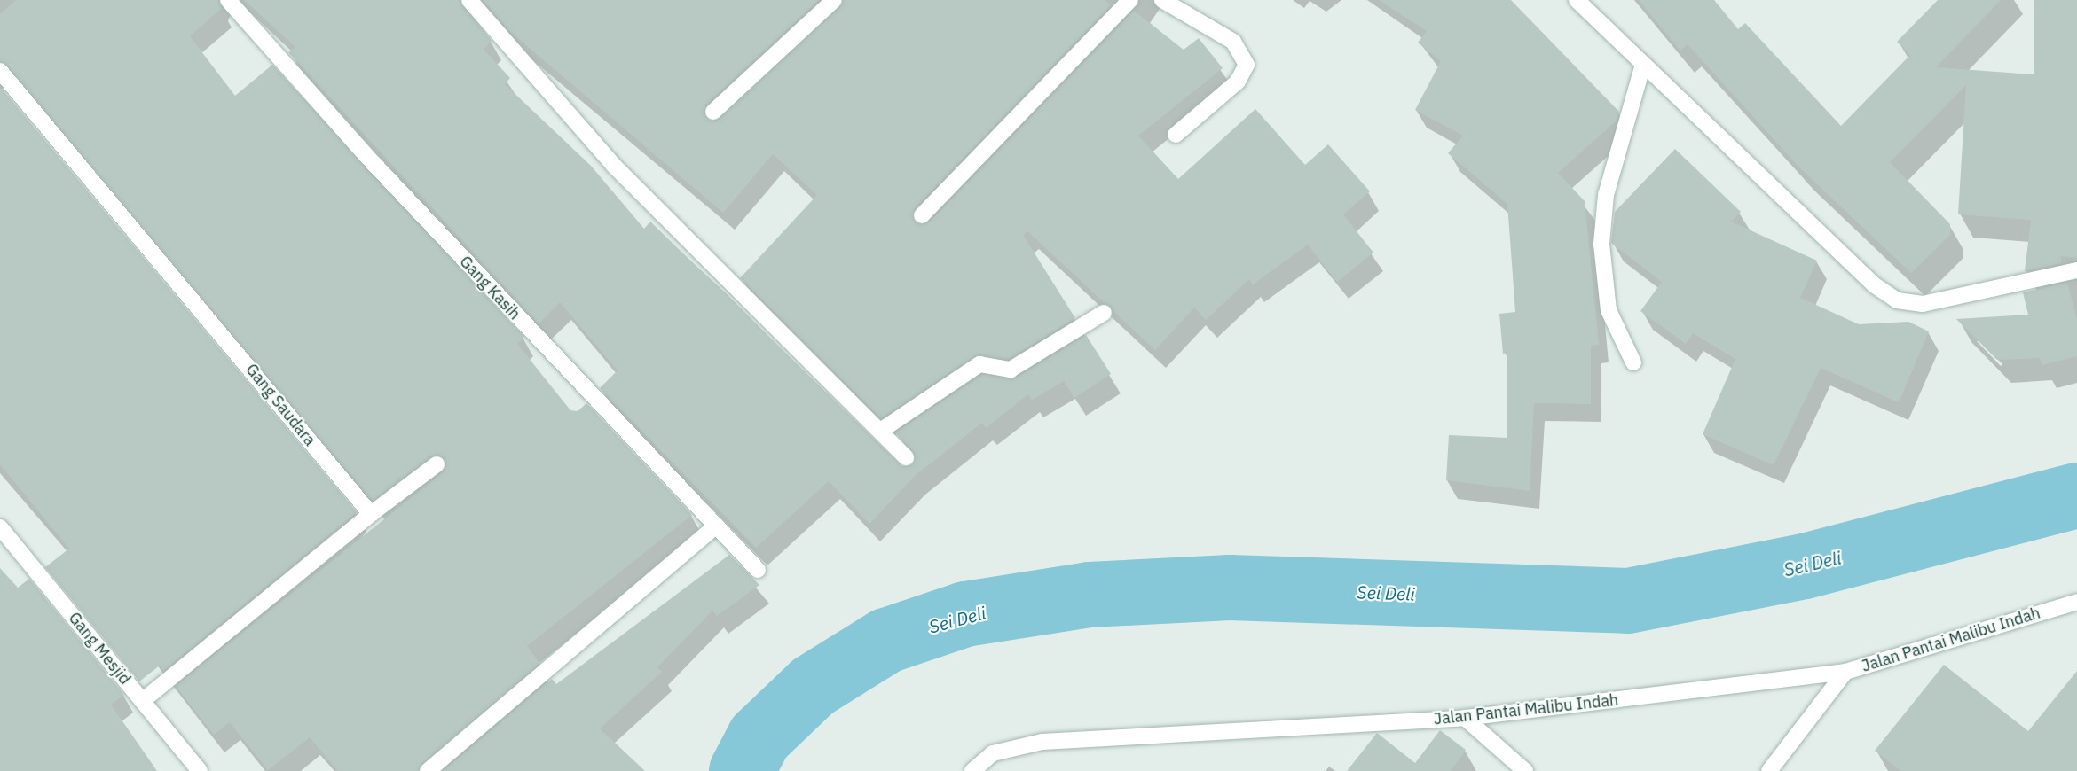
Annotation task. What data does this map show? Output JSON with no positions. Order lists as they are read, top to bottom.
{
  "streets": {
    "street": [
      "Gang Kasih",
      "Gang Saudara",
      "Jalan Pantai Malibu Indah",
      "Gang Mesjid"
    ]
  },
  "water": ["Sei Deli"]
}
